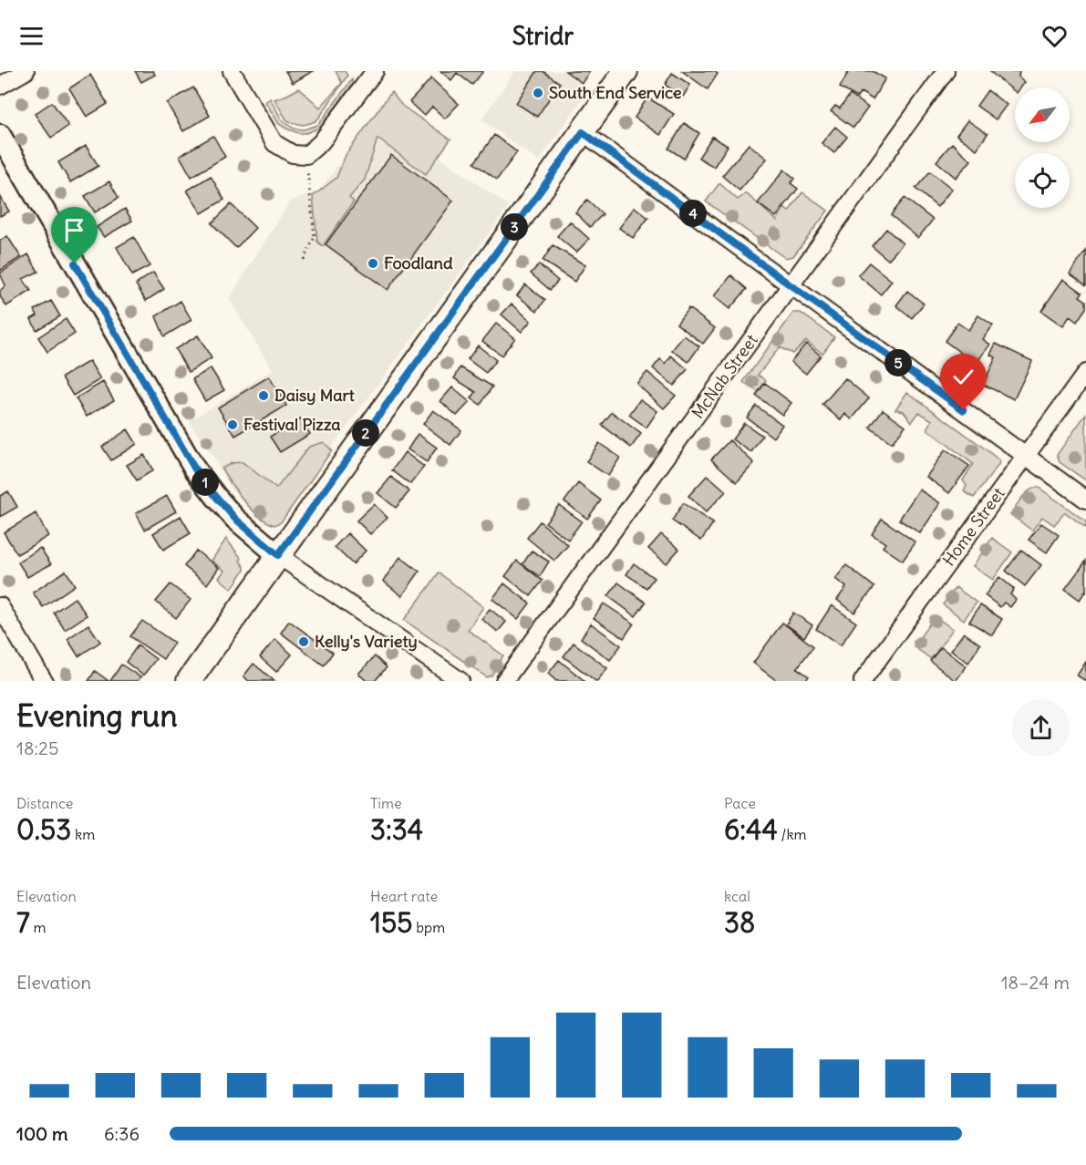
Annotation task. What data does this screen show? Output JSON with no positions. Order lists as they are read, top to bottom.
{
  "streets": {
    "street": ["McNab Street", "Home Street"]
  },
  "places": [
    "South End Service",
    "Foodland",
    "Daisy Mart",
    "Festival Pizza",
    "Kelly's Variety"
  ],
  "north": "bottom left",
  "page": {
    "header": "Stridr",
    "pins": [
      "4",
      "3",
      "5",
      "2",
      "1"
    ],
    "heading": ["Evening run", "18:25"],
    "stats": [
      ["Distance", "0.53 km"],
      ["Time", "3:34"],
      ["Pace", "6:44 /km"],
      ["Elevation", "7 m"],
      ["Heart rate", "155 bpm"],
      ["kcal", "38"]
    ],
    "chart": ["Elevation", "18–24 m"],
    "list": [
      {
        "name": "100 m",
        "note": "6:36"
      }
    ]
  }
}
